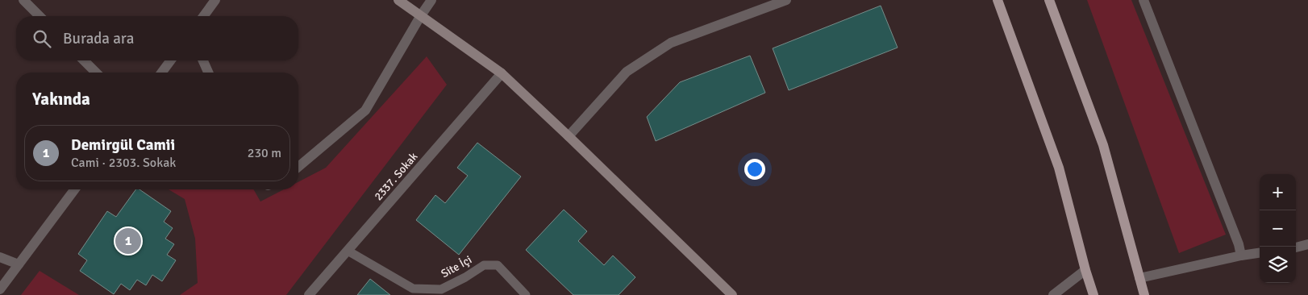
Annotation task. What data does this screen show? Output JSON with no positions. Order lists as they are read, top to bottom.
{
  "streets": {
    "street": ["2337. Sokak"],
    "lane": ["Site İçi"]
  },
  "crossings": [
    ["2337. Sokak", "Site İçi"]
  ],
  "page": {
    "search": "Burada ara",
    "heading": "Yakında",
    "list": [
      {
        "mark": "1",
        "name": "Demirgül Camii",
        "note": "Cami · 2303. Sokak",
        "value": "230 m"
      }
    ],
    "map_buttons": ["+", "−"],
    "pins": "1"
  }
}
